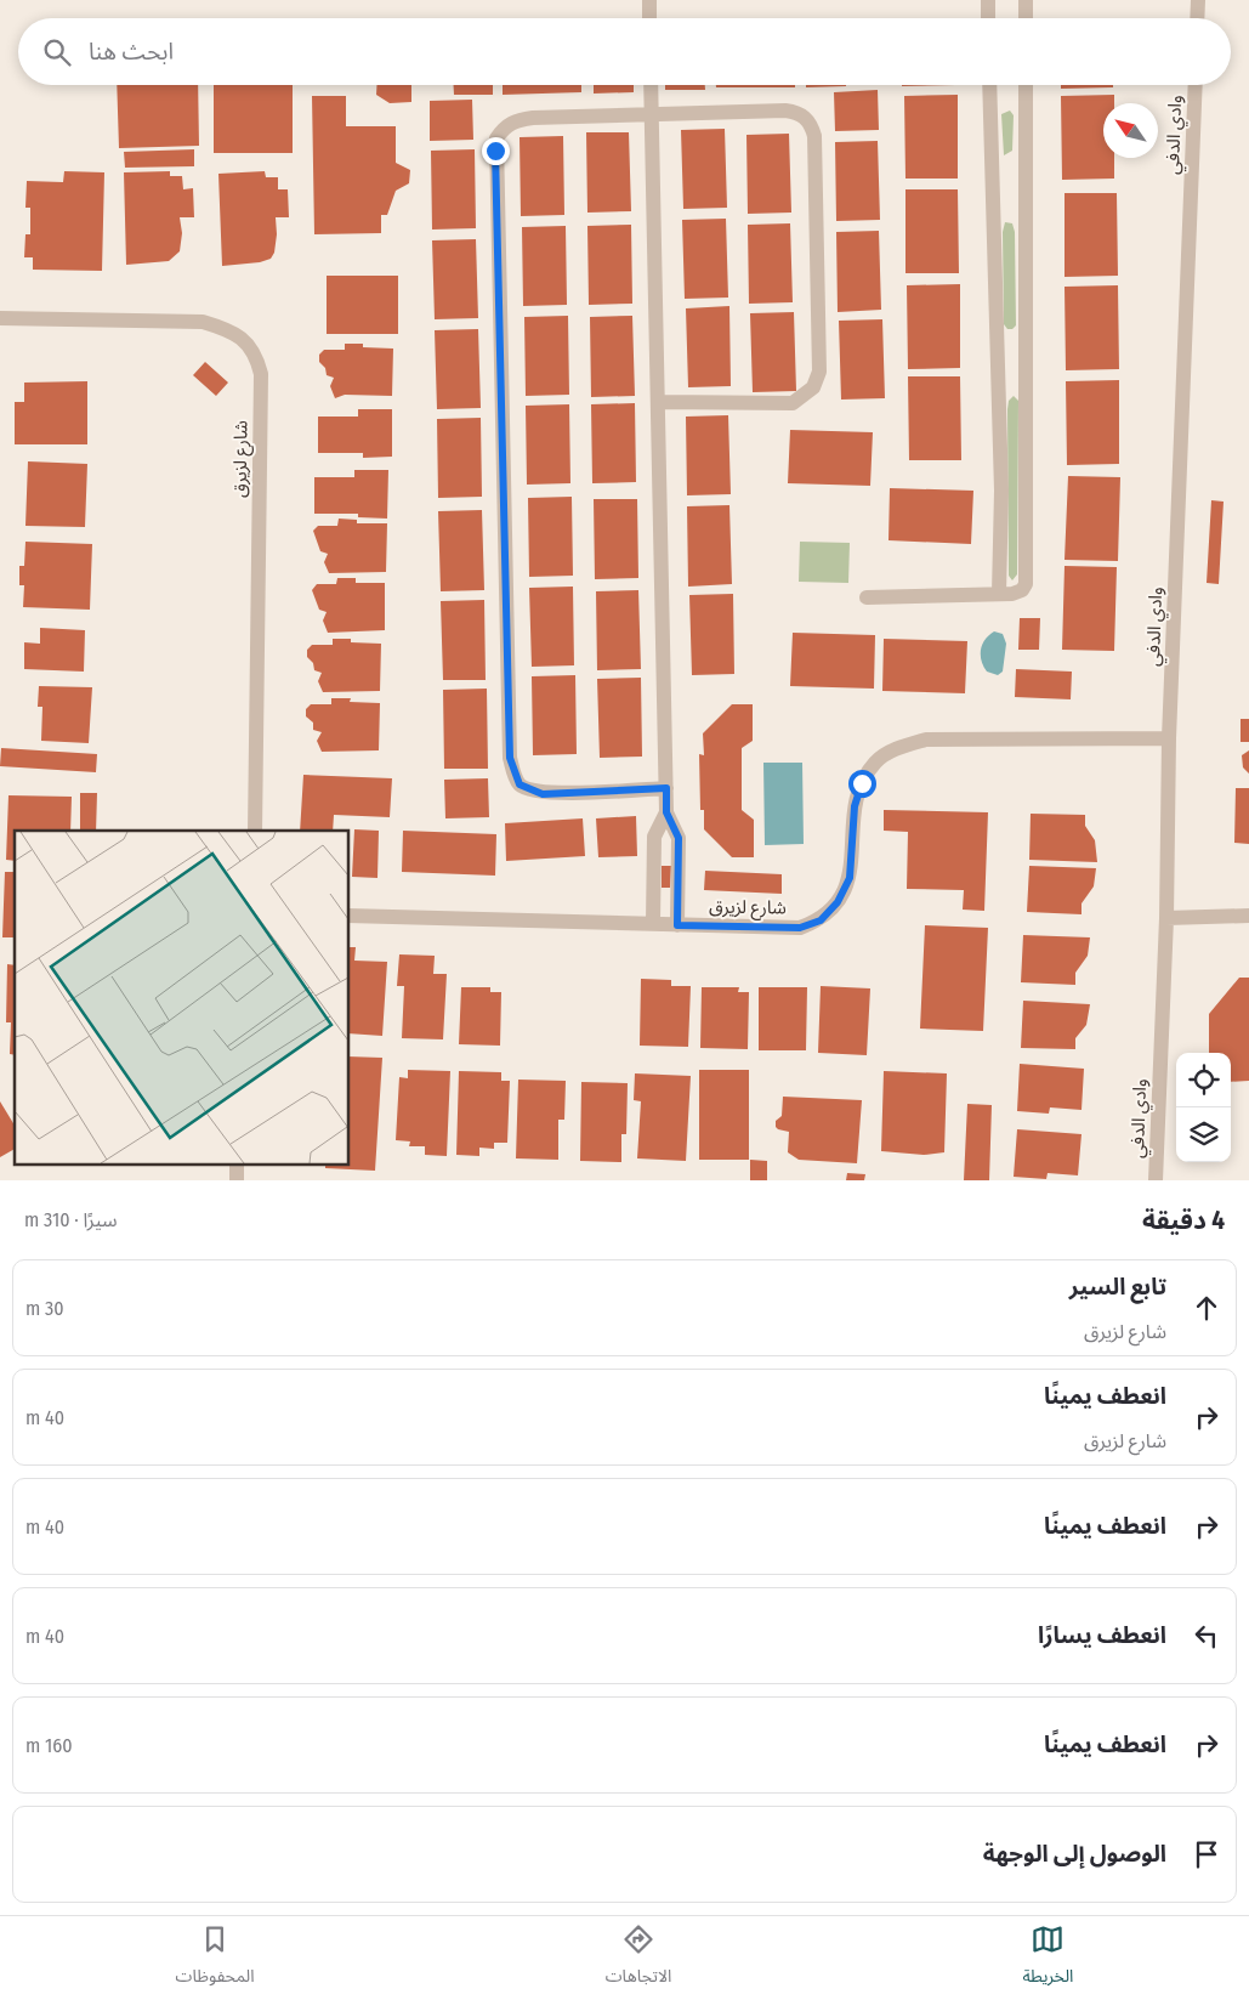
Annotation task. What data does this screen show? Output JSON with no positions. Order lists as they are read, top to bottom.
{
  "streets": {
    "street": ["وادي الدفي", "شارع لزيرق"]
  },
  "crossings": [
    ["وادي الدفي", "شارع لزيرق"]
  ],
  "north": "top left",
  "page": {
    "search": "ابحث هنا",
    "heading": ["4 دقيقة", "سيرًا · 310 m"],
    "list": [
      ["تابع السير", "شارع لزيرق", "30 m"],
      ["انعطف يمينًا", "شارع لزيرق", "40 m"],
      ["انعطف يمينًا", "40 m"],
      ["انعطف يسارًا", "40 m"],
      ["انعطف يمينًا", "160 m"],
      "الوصول إلى الوجهة"
    ],
    "nav": ["الخريطة", "الاتجاهات", "المحفوظات"]
  }
}
